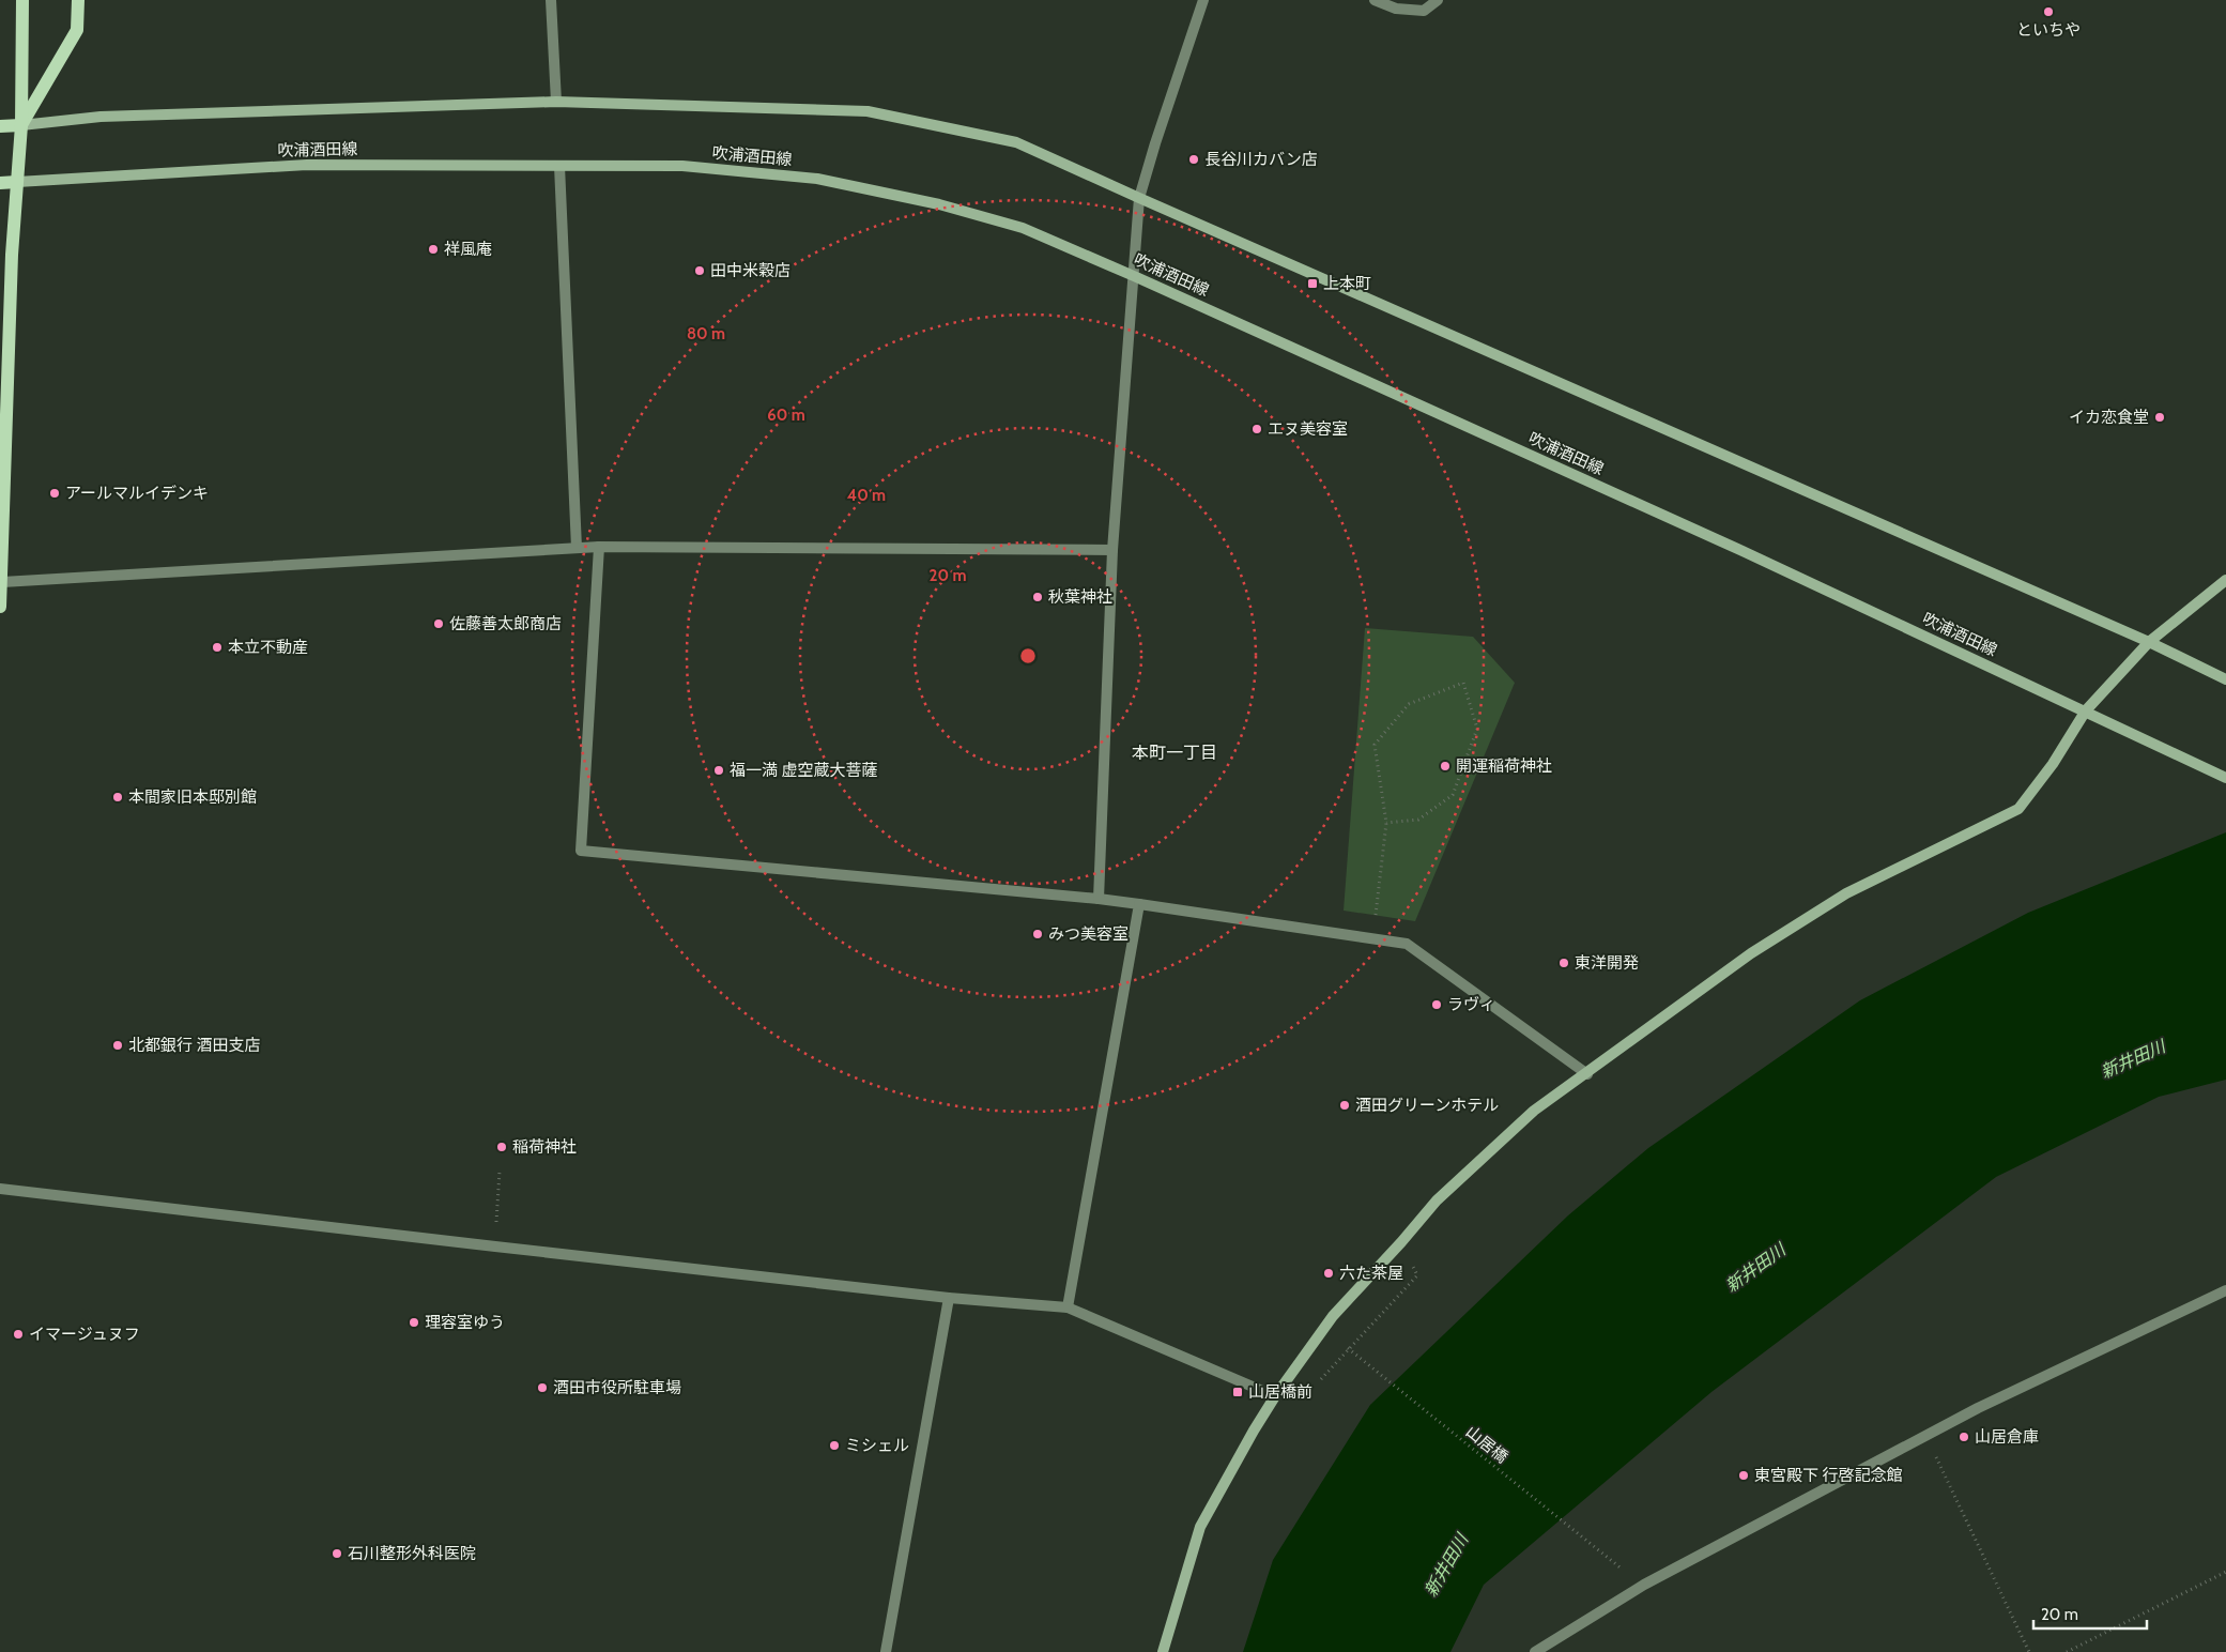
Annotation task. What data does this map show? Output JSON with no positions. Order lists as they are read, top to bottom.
{
  "streets": {
    "main road": ["吹浦酒田線"],
    "path": ["山居橋"]
  },
  "districts": ["本町一丁目"],
  "water": ["新井田川"],
  "places": {
    "other": [
      "といちや",
      "長谷川カバン店",
      "祥風庵",
      "田中米穀店",
      "イカ恋食堂",
      "エヌ美容室",
      "アールマルイデンキ",
      "秋葉神社",
      "佐藤善太郎商店",
      "本立不動産",
      "開運稲荷神社",
      "福一満 虚空蔵大菩薩",
      "本間家旧本邸別館",
      "みつ美容室",
      "東洋開発",
      "ラヴィ",
      "北都銀行 酒田支店",
      "酒田グリーンホテル",
      "稲荷神社",
      "六た茶屋",
      "理容室ゆう",
      "イマージュヌフ",
      "酒田市役所駐車場",
      "山居倉庫",
      "ミシェル",
      "東宮殿下 行啓記念館",
      "石川整形外科医院"
    ],
    "transit": ["上本町", "山居橋前"]
  },
  "scale_bar": "20 m",
  "rings": [
    "80 m",
    "60 m",
    "40 m",
    "20 m"
  ]
}
